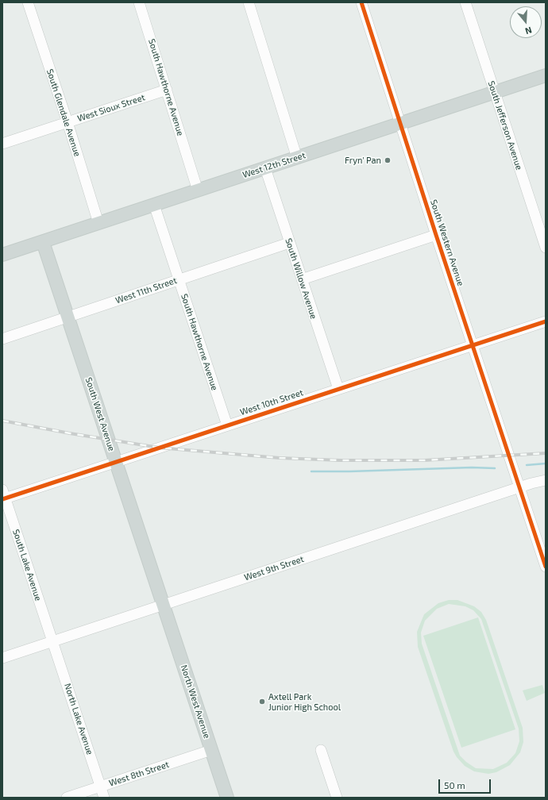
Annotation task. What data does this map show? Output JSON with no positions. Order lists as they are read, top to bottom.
{
  "streets": {
    "main road": ["West 12th Street", "South West Avenue", "North West Avenue"],
    "street": [
      "South Hawthorne Avenue",
      "West Sioux Street",
      "South Glendale Avenue",
      "South Jefferson Avenue",
      "South Western Avenue",
      "South Willow Avenue",
      "West 11th Street",
      "West 10th Street",
      "South Lake Avenue",
      "West 9th Street",
      "North Lake Avenue",
      "West 8th Street"
    ]
  },
  "crossings": [
    ["South Hawthorne Avenue", "West Sioux Street"],
    ["South Hawthorne Avenue", "West 12th Street"],
    ["South Hawthorne Avenue", "West 11th Street"],
    ["South Hawthorne Avenue", "West 10th Street"],
    ["West Sioux Street", "South Glendale Avenue"],
    ["South Glendale Avenue", "West 12th Street"],
    ["South Jefferson Avenue", "West 12th Street"],
    ["West 12th Street", "South Western Avenue"],
    ["West 12th Street", "South Willow Avenue"],
    ["West 12th Street", "South West Avenue"],
    ["South Western Avenue", "West 10th Street"],
    ["South Western Avenue", "West 9th Street"],
    ["South Willow Avenue", "West 11th Street"],
    ["South Willow Avenue", "West 10th Street"],
    ["West 11th Street", "South West Avenue"],
    ["West 10th Street", "South West Avenue"],
    ["West 10th Street", "South Lake Avenue"],
    ["South West Avenue", "West 9th Street"],
    ["South West Avenue", "North West Avenue"],
    ["South Lake Avenue", "West 9th Street"],
    ["South Lake Avenue", "North Lake Avenue"],
    ["West 9th Street", "North West Avenue"],
    ["West 9th Street", "North Lake Avenue"],
    ["North West Avenue", "West 8th Street"],
    ["North Lake Avenue", "West 8th Street"]
  ],
  "places": ["Fryn' Pan", "Axtell Park Junior High School"],
  "scale_bar": "50 m",
  "north": "bottom"
}
